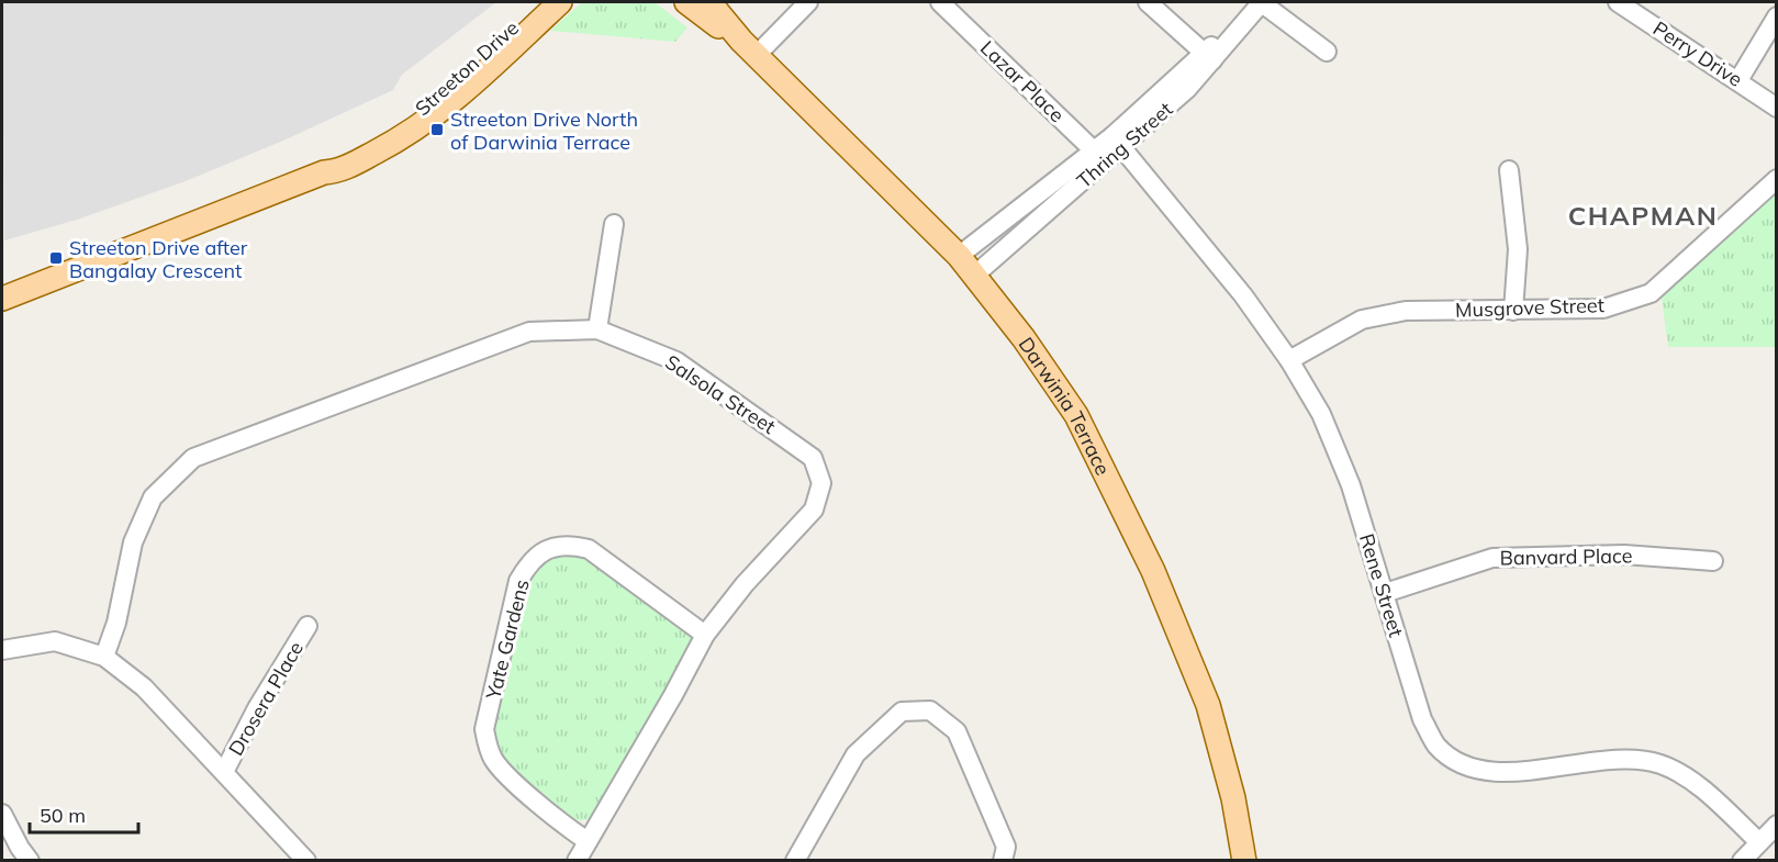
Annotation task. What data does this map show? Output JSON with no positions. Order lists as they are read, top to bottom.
{
  "streets": {
    "main road": ["Streeton Drive", "Darwinia Terrace"],
    "street": [
      "Perry Drive",
      "Lazar Place",
      "Thring Street",
      "Musgrove Street",
      "Salsola Street",
      "Banvard Place",
      "Rene Street",
      "Yate Gardens",
      "Drosera Place"
    ]
  },
  "crossings": [
    ["Lazar Place", "Thring Street"],
    ["Thring Street", "Darwinia Terrace"],
    ["Thring Street", "Rene Street"],
    ["Musgrove Street", "Rene Street"],
    ["Salsola Street", "Yate Gardens"],
    ["Banvard Place", "Rene Street"]
  ],
  "districts": ["CHAPMAN"],
  "places": {
    "transit": ["Streeton Drive North of Darwinia Terrace", "Streeton Drive after Bangalay Crescent"]
  },
  "scale_bar": "50 m"
}
